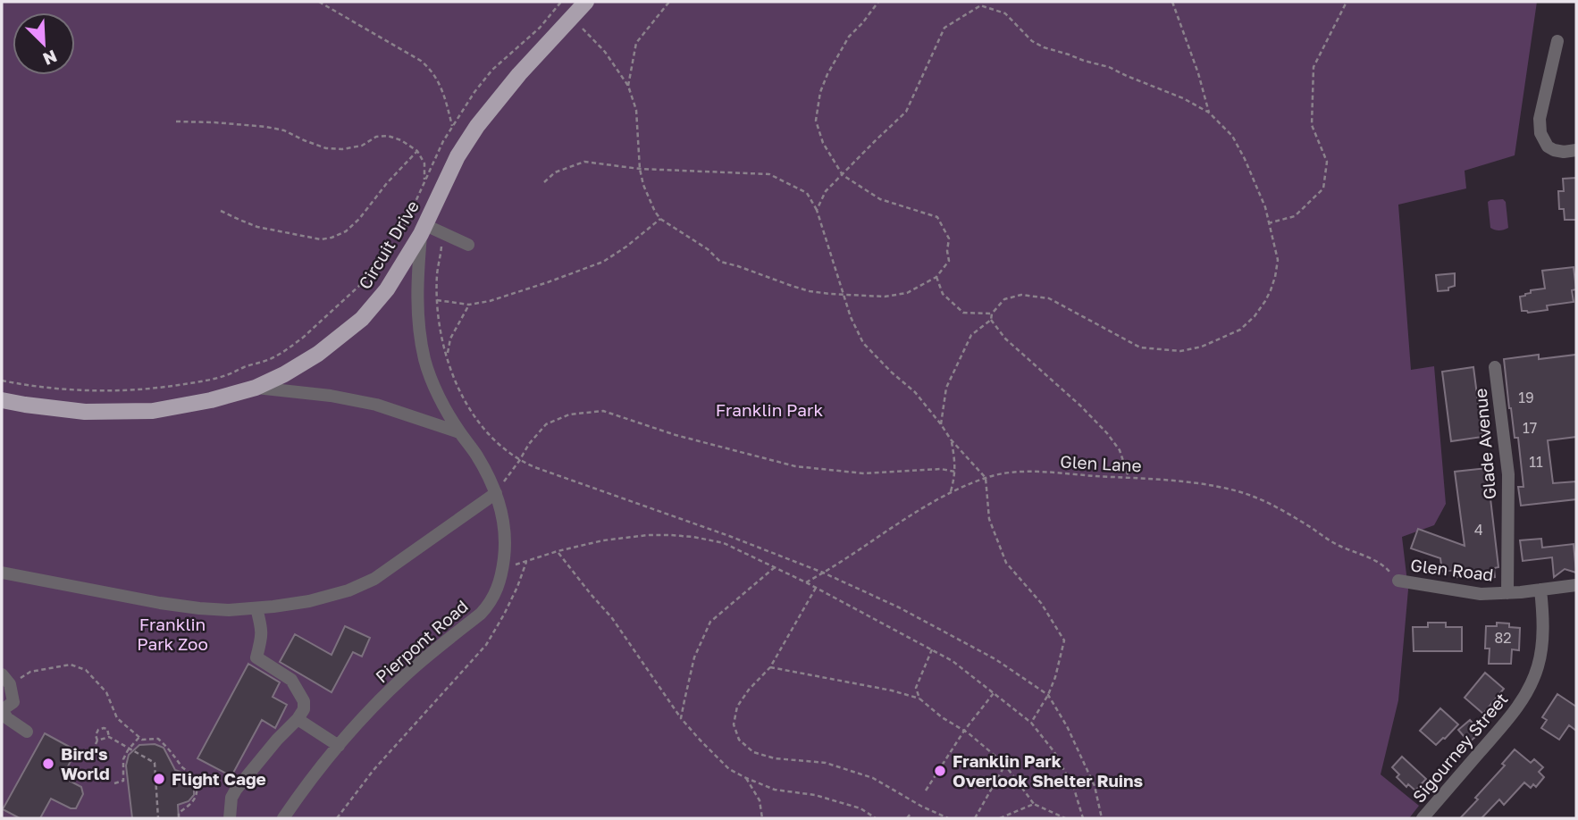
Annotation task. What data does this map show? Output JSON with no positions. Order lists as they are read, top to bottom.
{
  "streets": {
    "main road": ["Circuit Drive"],
    "street": [
      "Glade Avenue",
      "Glen Road",
      "Pierpont Road",
      "Sigourney Street"
    ],
    "path": ["Glen Lane"]
  },
  "crossings": [
    ["Circuit Drive", "Pierpont Road"],
    ["Glade Avenue", "Glen Road"],
    ["Glen Lane", "Glen Road"],
    ["Glen Road", "Sigourney Street"]
  ],
  "parks": ["Franklin Park", "Franklin Park Zoo"],
  "places": ["Bird's World", "Franklin Park Overlook Shelter Ruins", "Flight Cage"],
  "house_numbers": [
    "19",
    "17",
    "11",
    "4",
    "82"
  ],
  "north": "bottom right"
}
